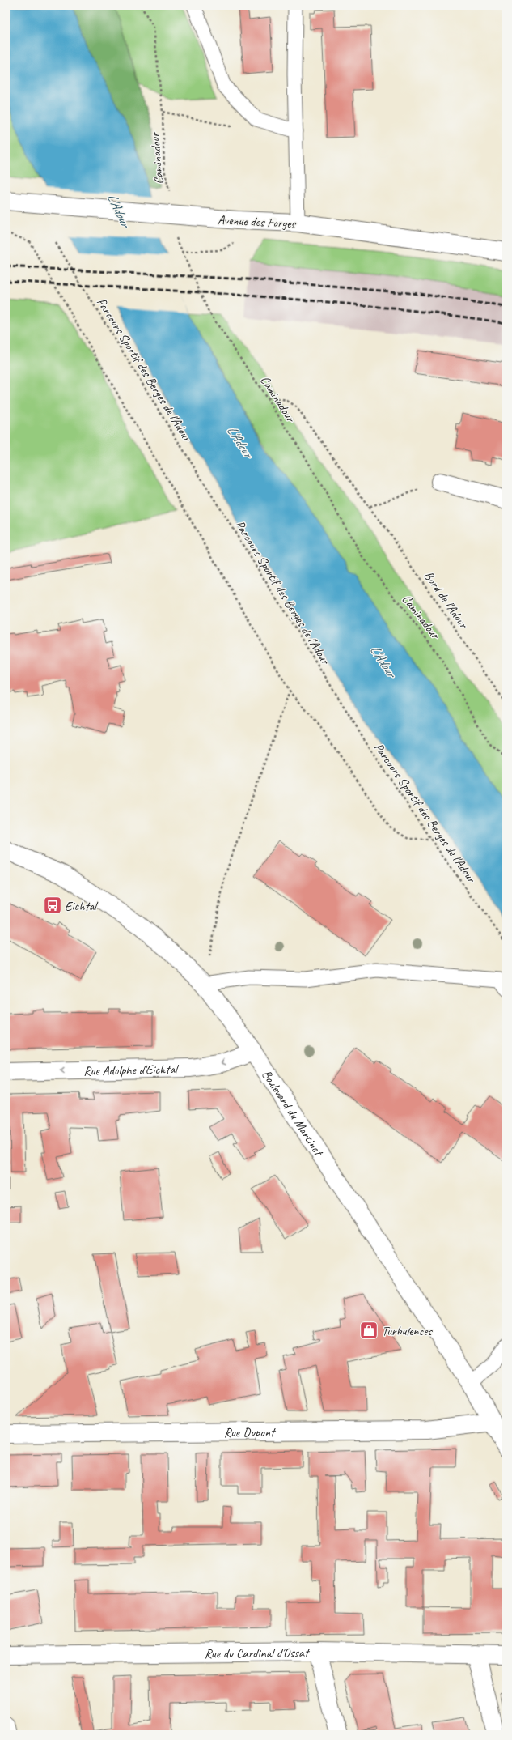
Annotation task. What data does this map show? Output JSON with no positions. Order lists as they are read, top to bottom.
{
  "streets": {
    "street": [
      "Avenue des Forges",
      "Rue Adolphe d'Eichtal",
      "Boulevard du Martinet",
      "Rue Dupont",
      "Rue du Cardinal d'Ossat"
    ],
    "path": ["Caminadour", "Parcours Sportif des Berges de l'Adour", "Bord de l'Adour"]
  },
  "crossings": [
    ["Caminadour", "Bord de l'Adour"],
    ["Rue Adolphe d'Eichtal", "Boulevard du Martinet"],
    ["Boulevard du Martinet", "Rue Dupont"]
  ],
  "one_way": ["Rue Adolphe d'Eichtal"],
  "water": ["L'Adour"],
  "places": {
    "bus stop": ["Eichtal"],
    "shop": ["Turbulences"]
  }
}
